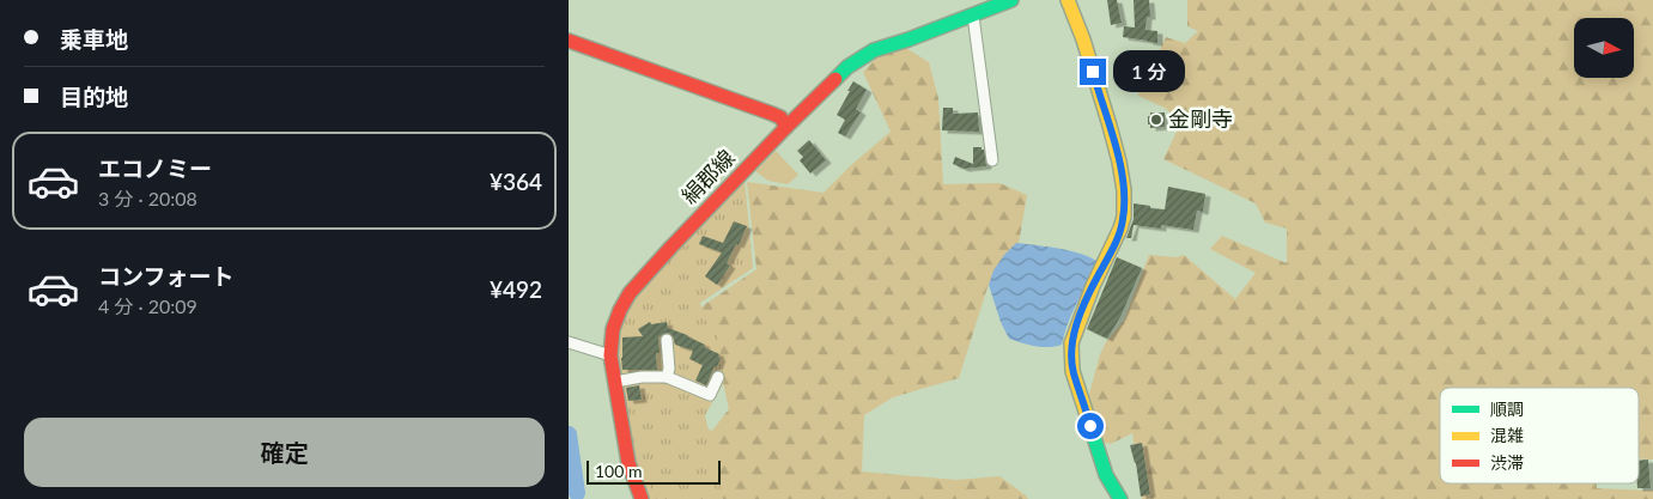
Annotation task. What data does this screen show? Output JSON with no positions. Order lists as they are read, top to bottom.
{
  "streets": {
    "street": ["絹郡線"]
  },
  "places": ["金剛寺"],
  "legend": ["順調", "混雑", "渋滞"],
  "scale_bar": "100 m",
  "north": "right",
  "page": {
    "banner": ["乗車地", "目的地"],
    "bubble": "1 分",
    "list": [
      {
        "name": "エコノミー",
        "note": "3 分 · 20:08",
        "value": "¥364"
      },
      {
        "name": "コンフォート",
        "note": "4 分 · 20:09",
        "value": "¥492"
      }
    ],
    "buttons": "確定",
    "scale": "100 m"
  }
}
